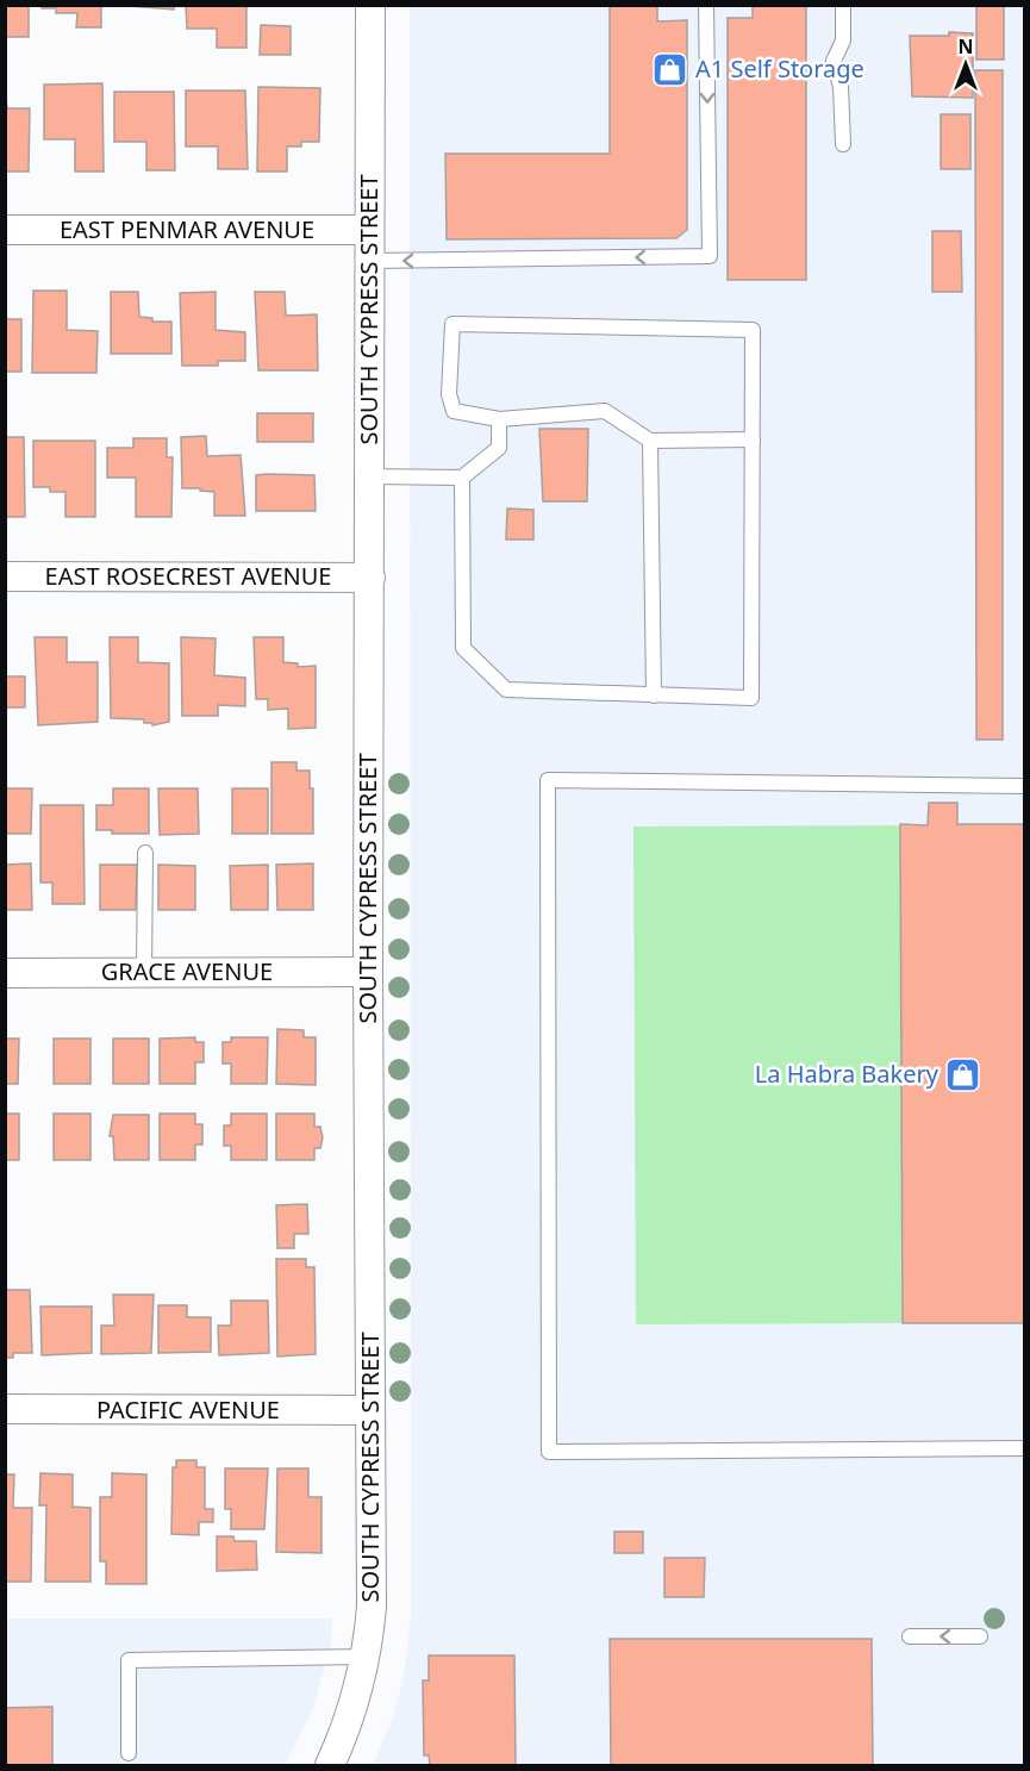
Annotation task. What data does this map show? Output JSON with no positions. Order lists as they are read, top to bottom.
{
  "streets": {
    "street": [
      "EAST PENMAR AVENUE",
      "SOUTH CYPRESS STREET",
      "EAST ROSECREST AVENUE",
      "GRACE AVENUE",
      "PACIFIC AVENUE"
    ]
  },
  "crossings": [
    ["EAST PENMAR AVENUE", "SOUTH CYPRESS STREET"],
    ["SOUTH CYPRESS STREET", "EAST ROSECREST AVENUE"],
    ["SOUTH CYPRESS STREET", "GRACE AVENUE"],
    ["SOUTH CYPRESS STREET", "PACIFIC AVENUE"]
  ],
  "places": {
    "shop": ["A1 Self Storage", "La Habra Bakery"]
  },
  "north": "top"
}
